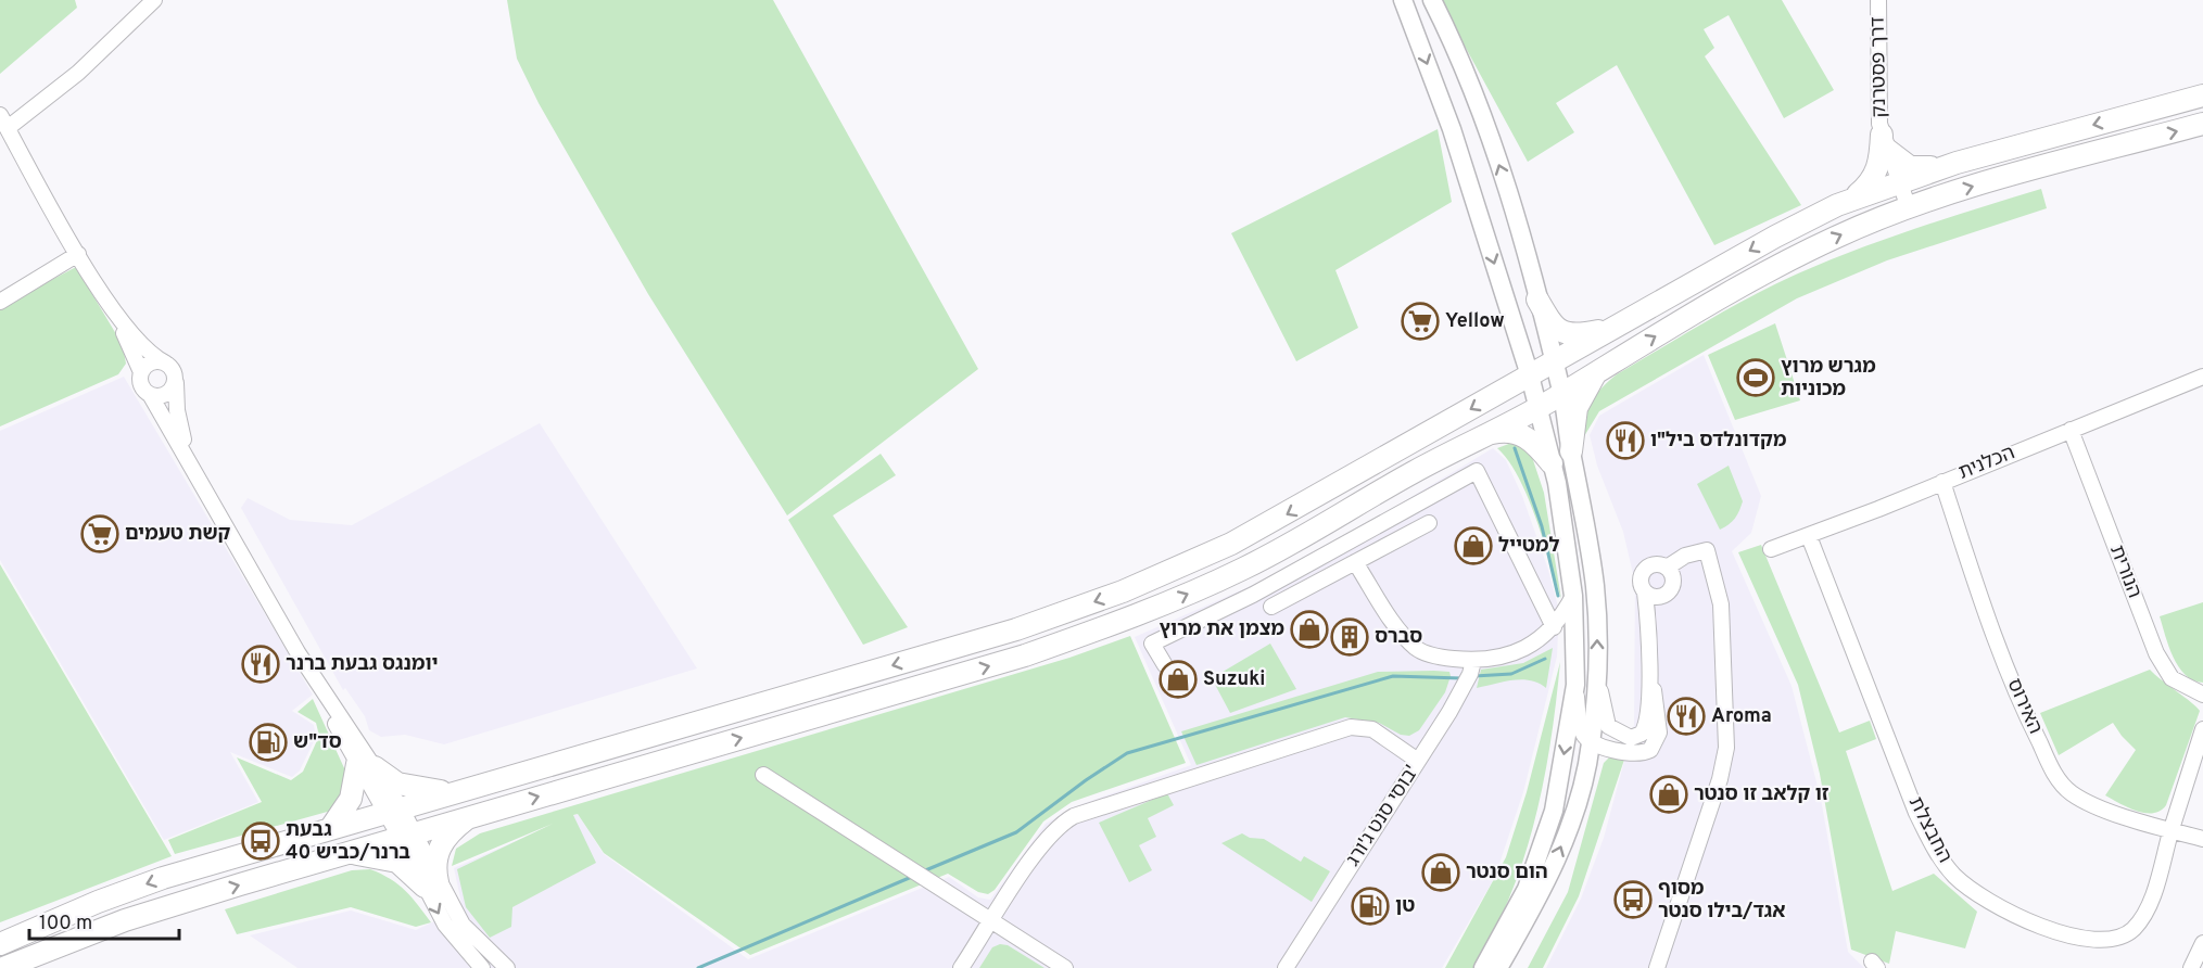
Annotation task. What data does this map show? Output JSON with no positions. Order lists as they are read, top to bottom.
{
  "streets": {
    "street": [
      "דרך פסטרנק",
      "הכלנית",
      "הנורית",
      "האירוס",
      "בוסי סנט ג'ורג'",
      "החבצלת"
    ]
  },
  "crossings": [
    ["הכלנית", "הנורית"],
    ["הכלנית", "האירוס"],
    ["הכלנית", "החבצלת"],
    ["האירוס", "החבצלת"]
  ],
  "places": {
    "supermarket": ["Yellow", "קשת טעמים"],
    "sports": ["מגרש מרוץ מכוניות"],
    "restaurant": ["מקדונלדס ביל\"ו", "יומנגס גבעת ברנר", "Aroma"],
    "shop": [
      "למטייל",
      "מצמן את מרוץ",
      "Suzuki",
      "זו קלאב זו סנטר",
      "הום סנטר"
    ],
    "building": ["סברס"],
    "fuel station": ["סד\"ש", "טן"],
    "bus stop": ["גבעת ברנר/כביש 40", "מסוף אגד/בילו סנטר"]
  },
  "scale_bar": "100 m"
}
